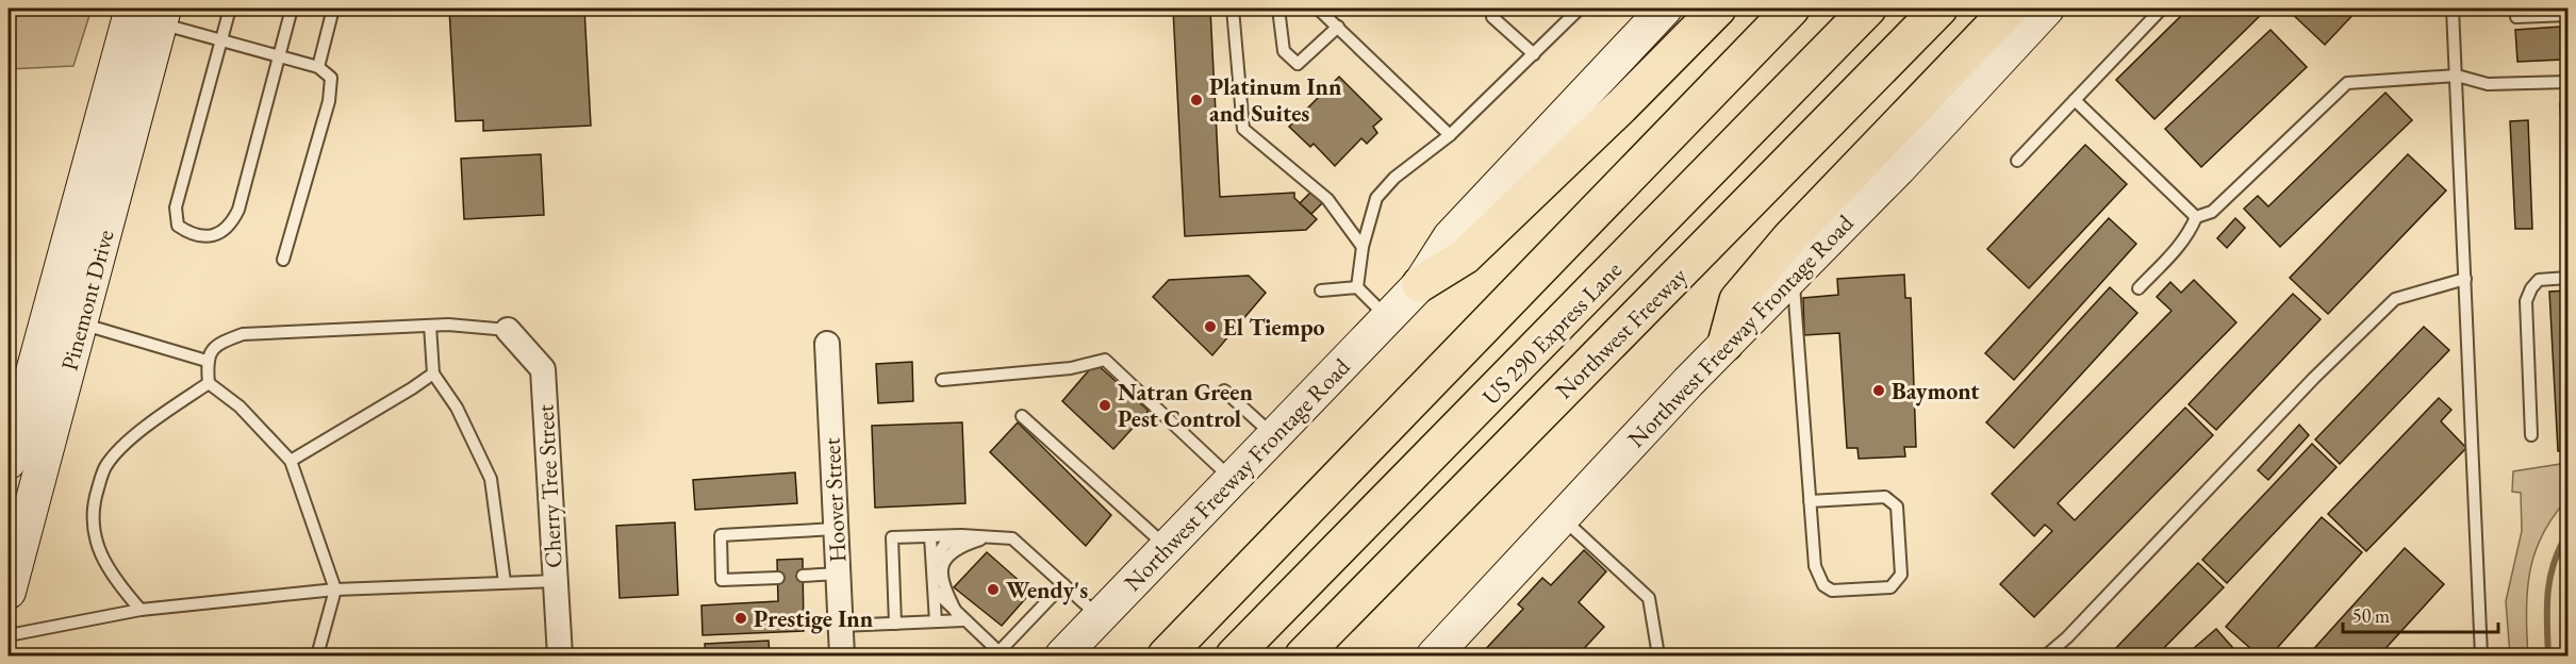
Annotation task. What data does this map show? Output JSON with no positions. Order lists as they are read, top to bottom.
{
  "streets": {
    "highway": ["US 290 Express Lane", "Northwest Freeway"],
    "main road": ["Pinemont Drive", "Northwest Freeway Frontage Road"],
    "street": ["Cherry Tree Street", "Hoover Street"]
  },
  "places": [
    "Platinum Inn and Suites",
    "El Tiempo",
    "Baymont",
    "Natran Green Pest Control",
    "Wendy's",
    "Prestige Inn"
  ],
  "scale_bar": "50 m"
}
